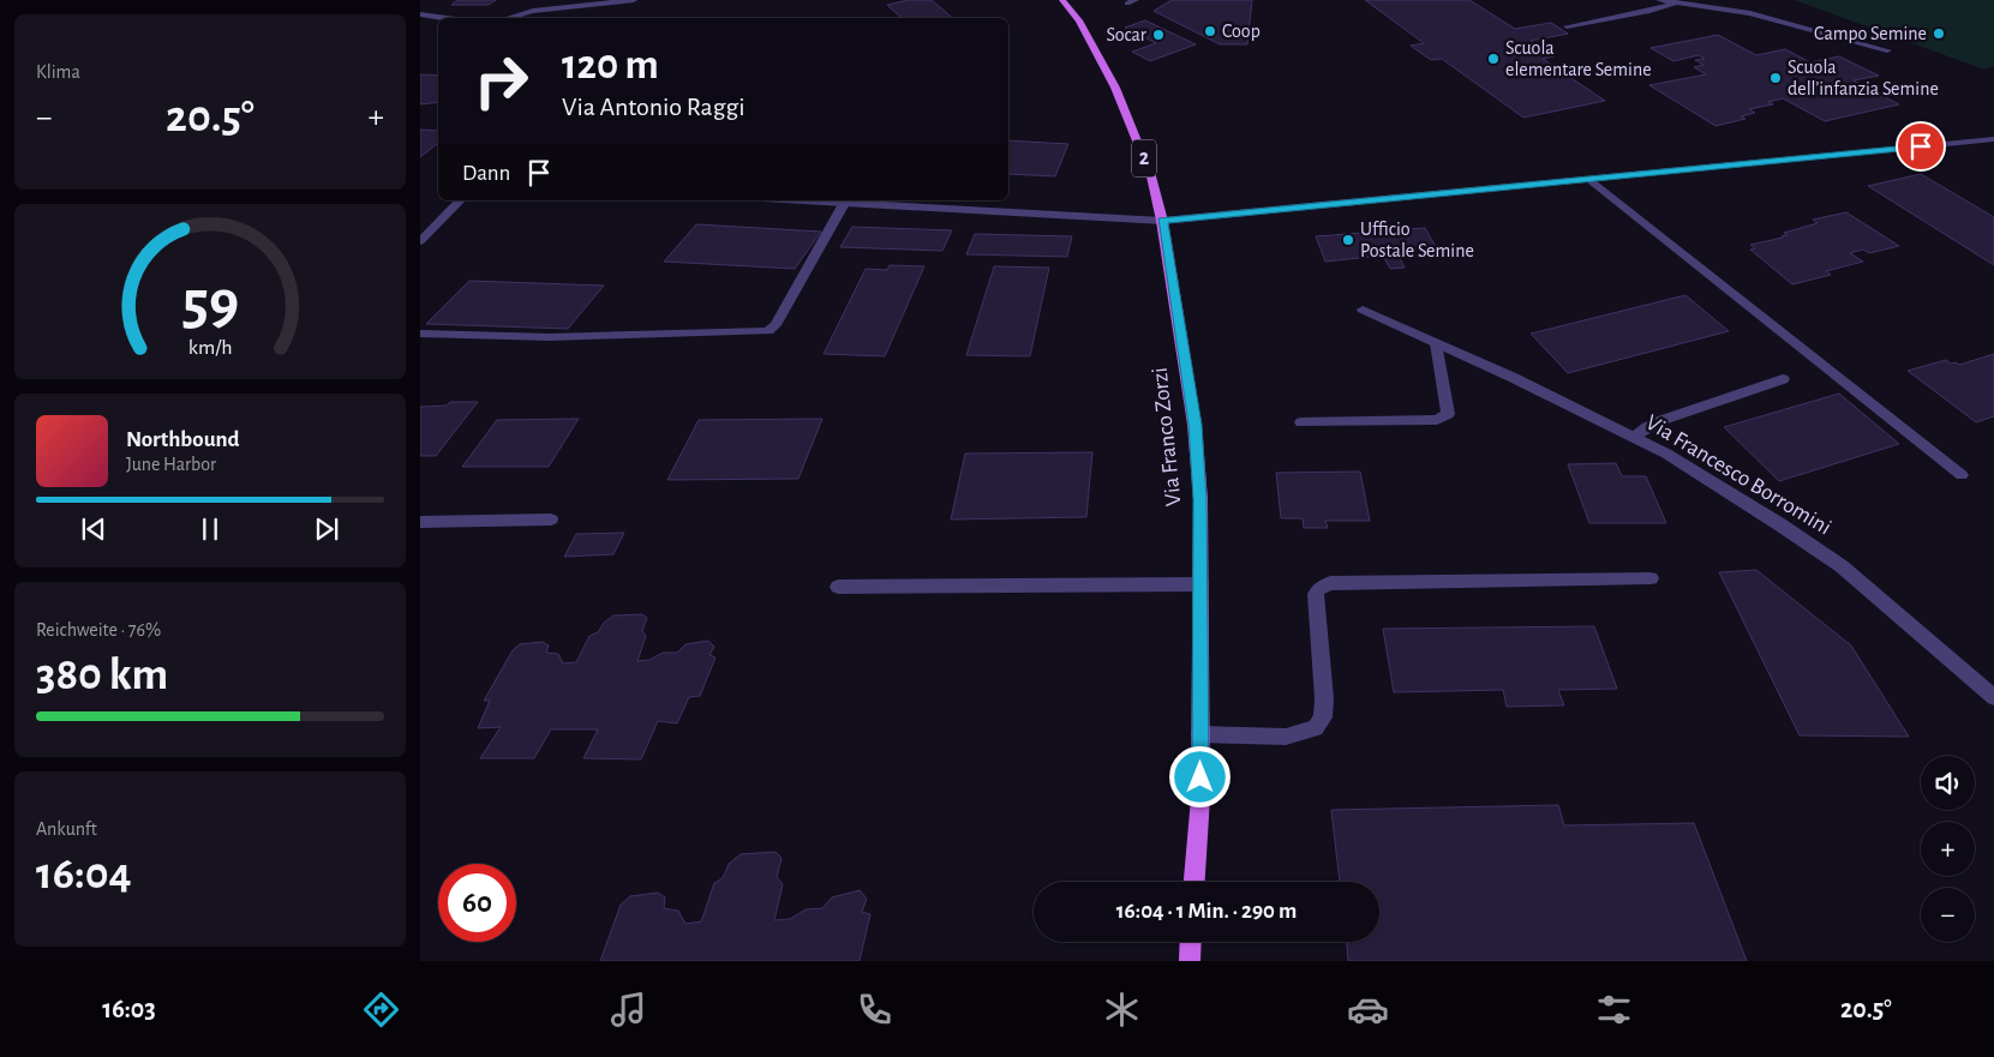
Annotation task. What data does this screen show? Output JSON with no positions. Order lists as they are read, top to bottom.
{
  "streets": {
    "main road": ["2", "Via Franco Zorzi"],
    "street": ["Via Francesco Borromini"]
  },
  "places": [
    "Coop",
    "Campo Semine",
    "Socar",
    "Scuola elementare Semine",
    "Scuola dell’infanzia Semine",
    "Ufficio Postale Semine"
  ],
  "page": {
    "tile": [
      "Klima",
      ["Reichweite · 76%", "380 km"],
      ["Ankunft", "16:04"]
    ],
    "turn": ["120 m", "Via Antonio Raggi"],
    "heat": ["−", "20.5°", "+"],
    "then": "Dann",
    "song": ["Northbound", "June Harbor"],
    "map_buttons": ["+", "−"],
    "limit": "60",
    "trip": "16:04 · 1 Min. · 290 m",
    "tabs": ["16:03", "20.5°"],
    "gauge": ["59", "km/h"]
  }
}
